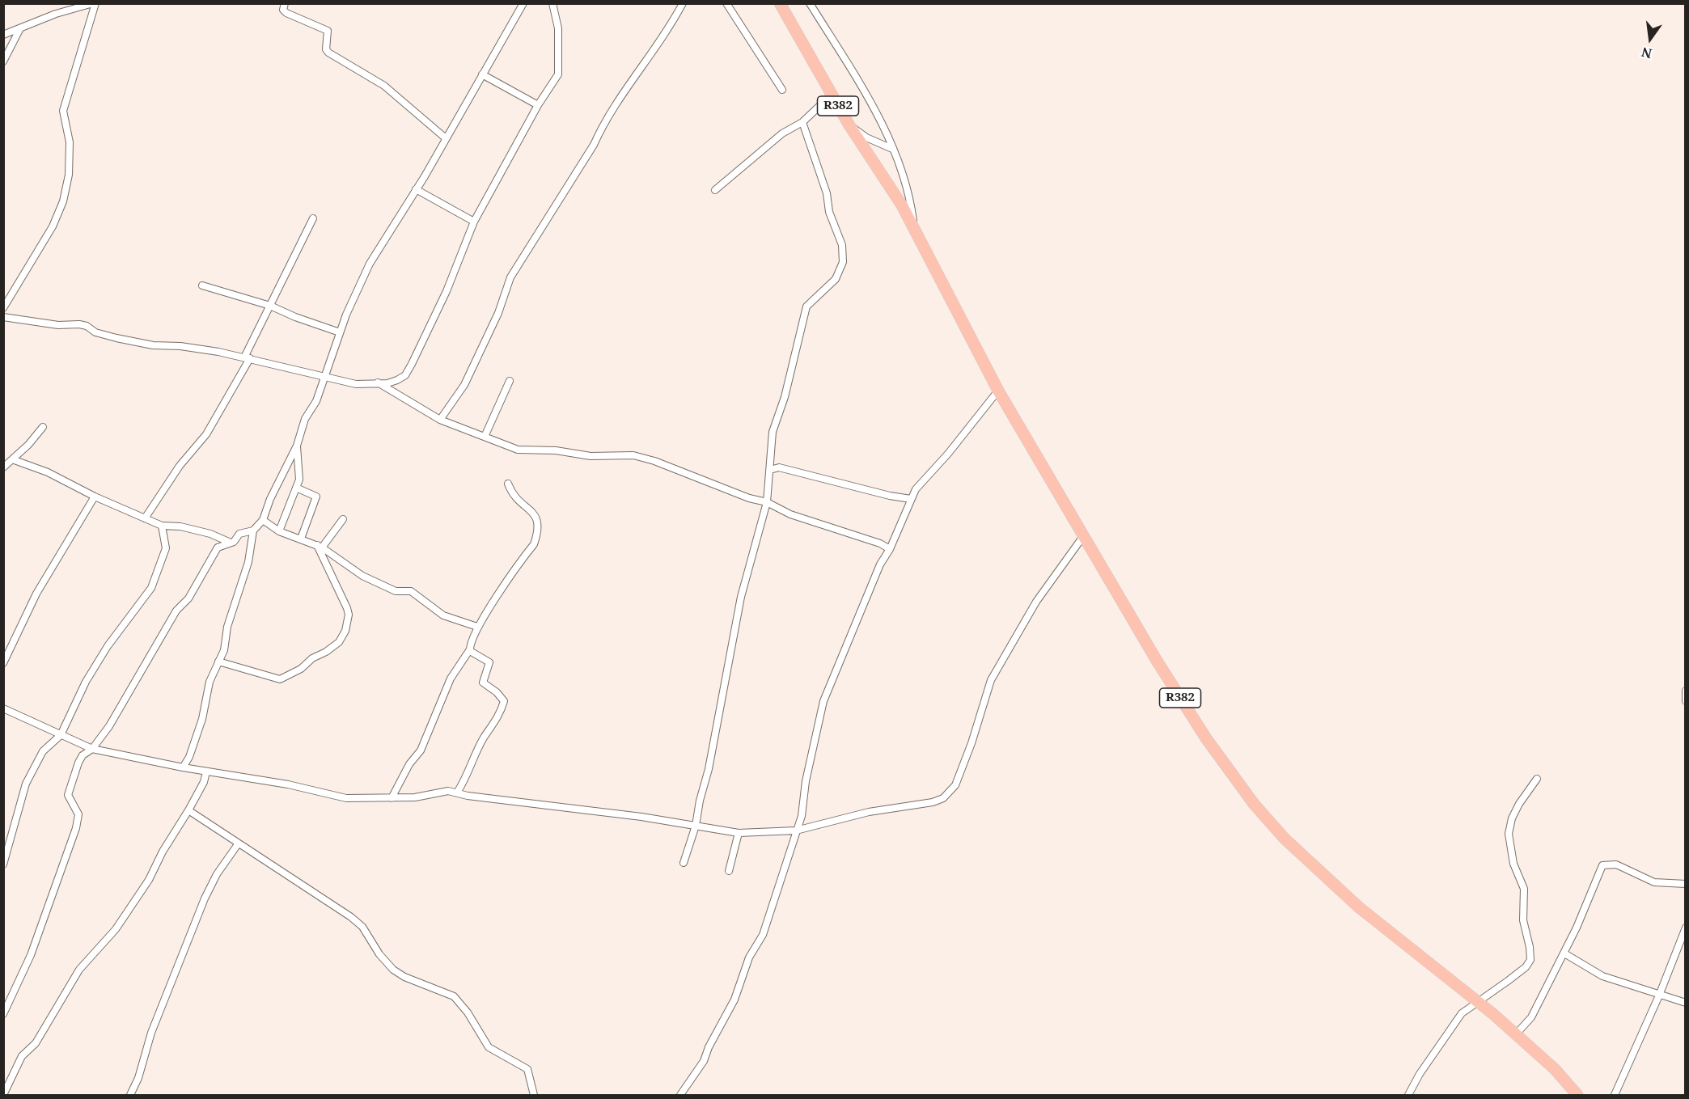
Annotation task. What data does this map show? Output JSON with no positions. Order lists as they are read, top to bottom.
{
  "streets": {
    "main road": ["R382"]
  },
  "north": "bottom"
}
